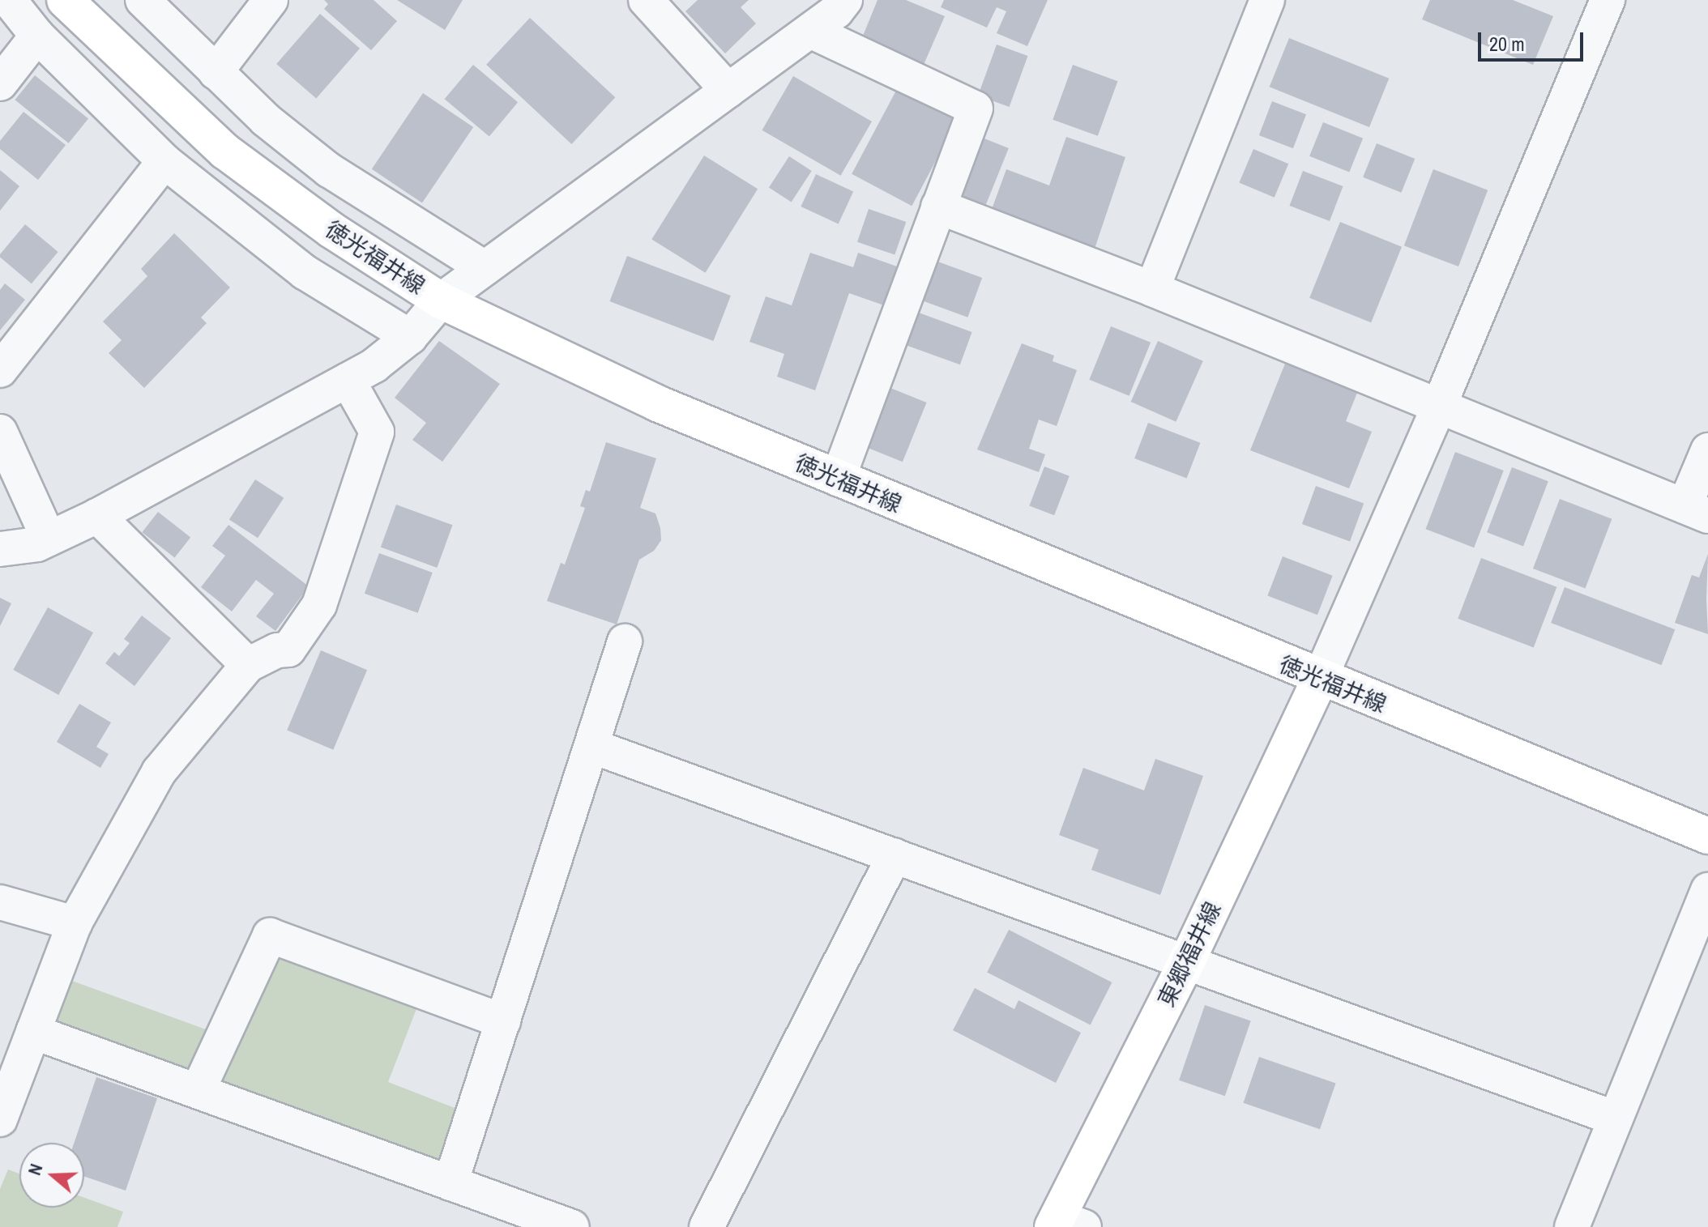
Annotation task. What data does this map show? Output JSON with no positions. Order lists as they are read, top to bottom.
{
  "streets": {
    "main road": ["徳光福井線", "東郷福井線"]
  },
  "crossings": [
    ["徳光福井線", "東郷福井線"]
  ],
  "scale_bar": "20 m",
  "north": "left"
}
